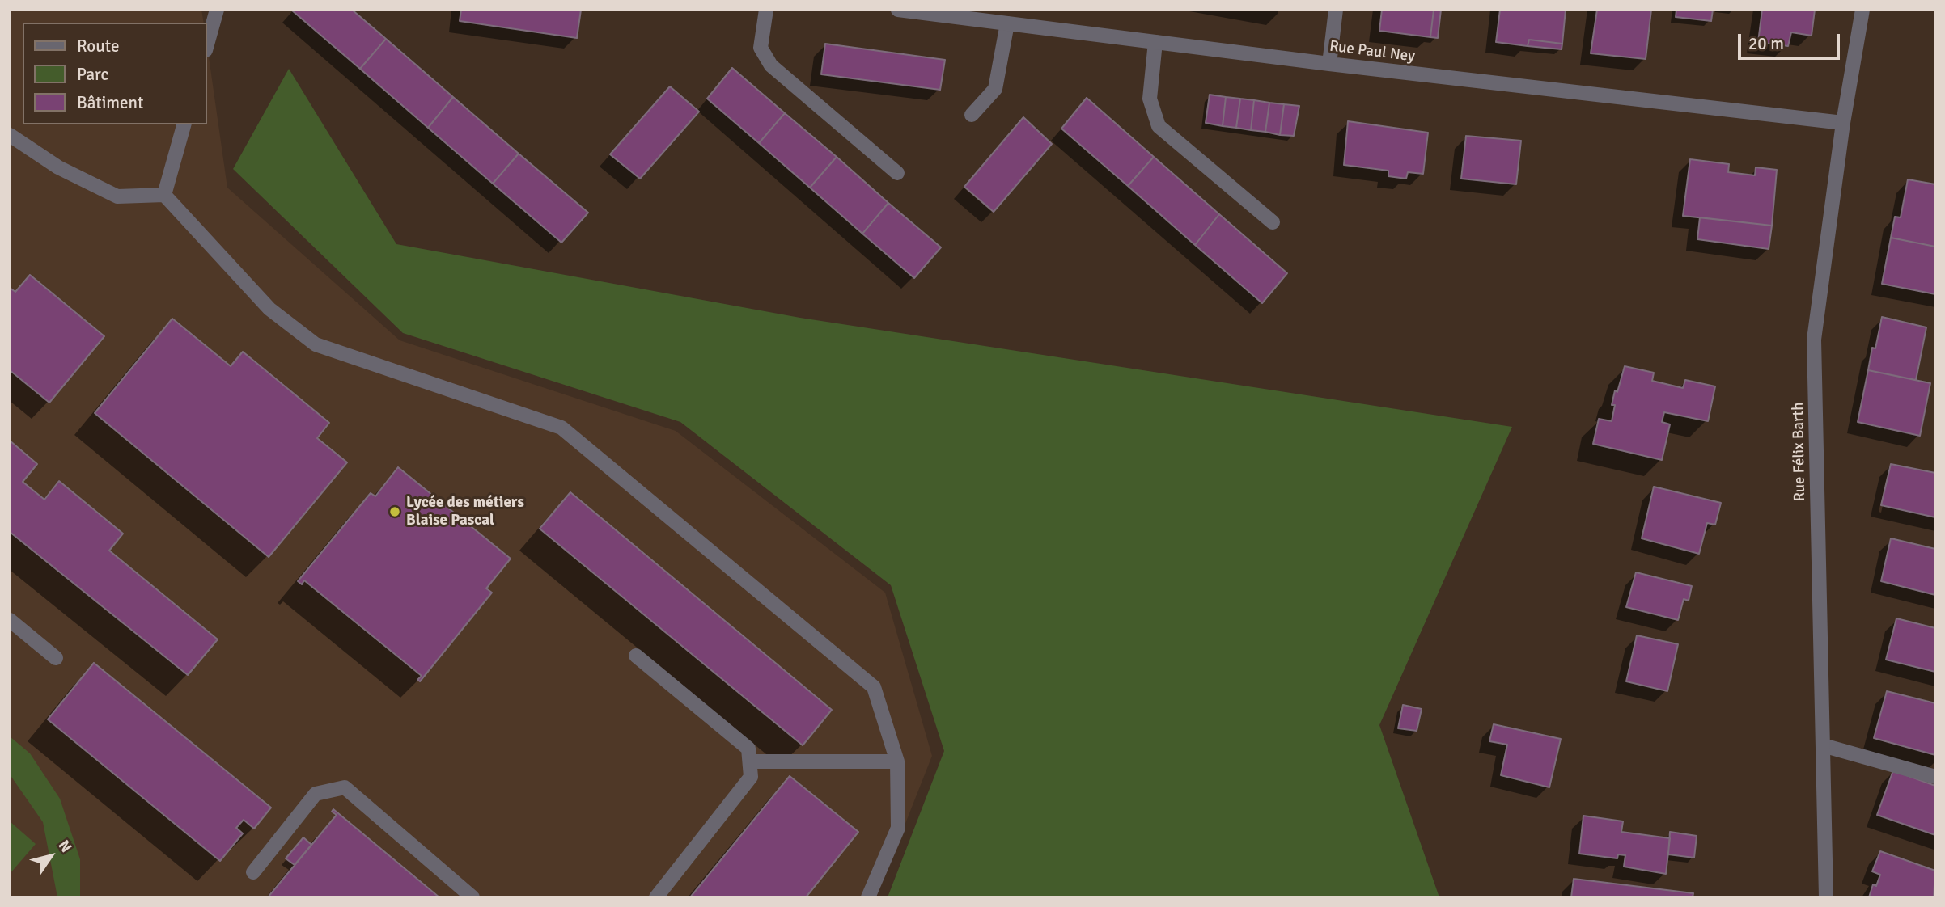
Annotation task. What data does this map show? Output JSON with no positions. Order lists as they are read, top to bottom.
{
  "streets": {
    "street": ["Rue Paul Ney", "Rue Félix Barth"]
  },
  "crossings": [
    ["Rue Paul Ney", "Rue Félix Barth"]
  ],
  "places": ["Lycée des métiers Blaise Pascal"],
  "legend": ["Route", "Parc", "Bâtiment"],
  "scale_bar": "20 m",
  "north": "top right"
}
